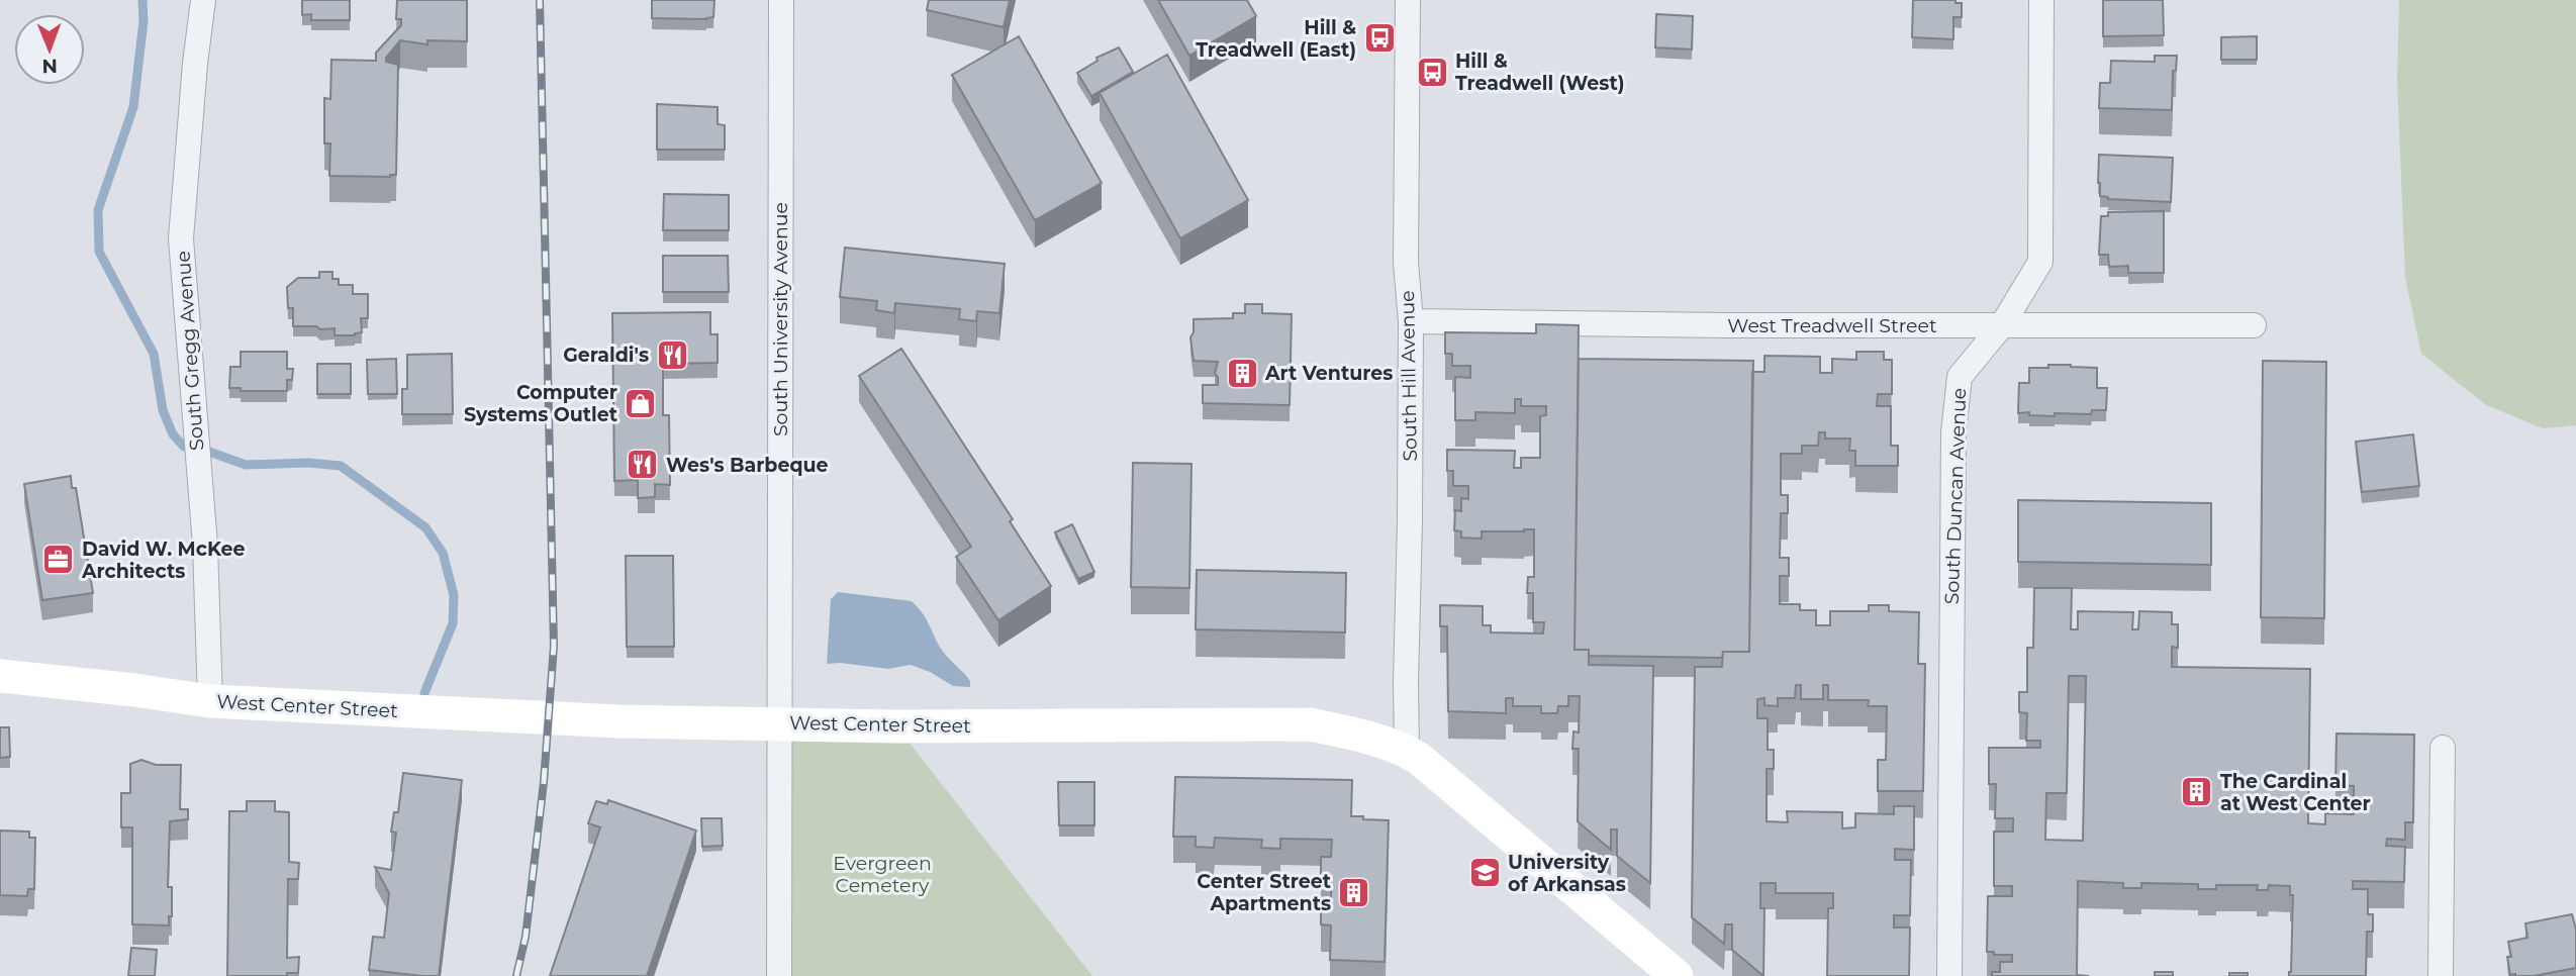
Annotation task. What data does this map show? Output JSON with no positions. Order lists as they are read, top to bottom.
{
  "streets": {
    "street": [
      "South University Avenue",
      "West Treadwell Street",
      "South Gregg Avenue",
      "South Hill Avenue",
      "South Duncan Avenue",
      "West Center Street"
    ]
  },
  "crossings": [
    ["South University Avenue", "West Center Street"],
    ["West Treadwell Street", "South Hill Avenue"],
    ["West Treadwell Street", "South Duncan Avenue"],
    ["South Gregg Avenue", "West Center Street"],
    ["South Hill Avenue", "West Center Street"]
  ],
  "parks": ["Evergreen Cemetery"],
  "places": {
    "bus stop": ["Hill & Treadwell (East)", "Hill & Treadwell (West)"],
    "restaurant": ["Geraldi's", "Wes's Barbeque"],
    "building": ["Art Ventures", "The Cardinal at West Center", "Center Street Apartments"],
    "shop": ["Computer Systems Outlet"],
    "office": ["David W. McKee Architects"],
    "school or university": ["University of Arkansas"]
  },
  "north": "bottom"
}
